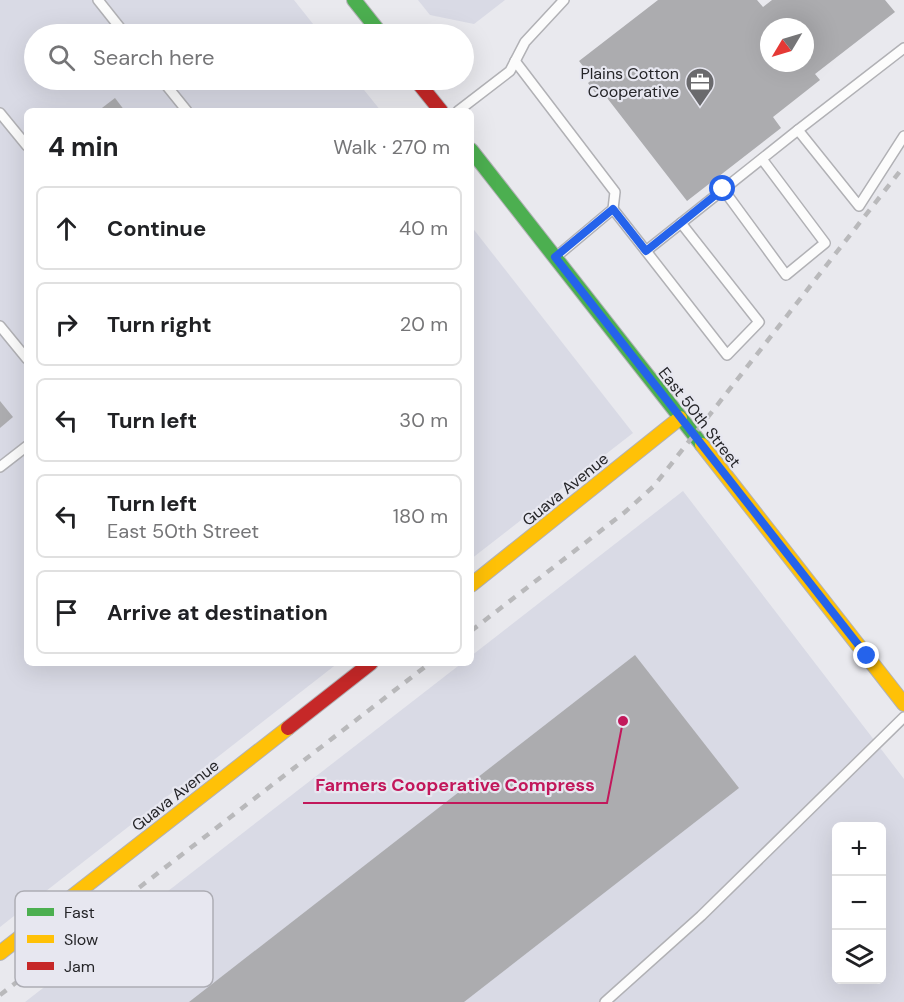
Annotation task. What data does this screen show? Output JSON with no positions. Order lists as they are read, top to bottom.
{
  "streets": {
    "main road": ["East 50th Street", "Guava Avenue"]
  },
  "crossings": [
    ["East 50th Street", "Guava Avenue"]
  ],
  "places": {
    "office": ["Plains Cotton Cooperative"],
    "other": ["Farmers Cooperative Compress"]
  },
  "legend": ["Fast", "Slow", "Jam"],
  "north": "bottom left",
  "page": {
    "search": "Search here",
    "heading": ["4 min", "Walk · 270 m"],
    "list": [
      ["Continue", "40 m"],
      ["Turn right", "20 m"],
      ["Turn left", "30 m"],
      ["Turn left", "East 50th Street", "180 m"],
      "Arrive at destination"
    ],
    "map_buttons": ["+", "−"]
  }
}
